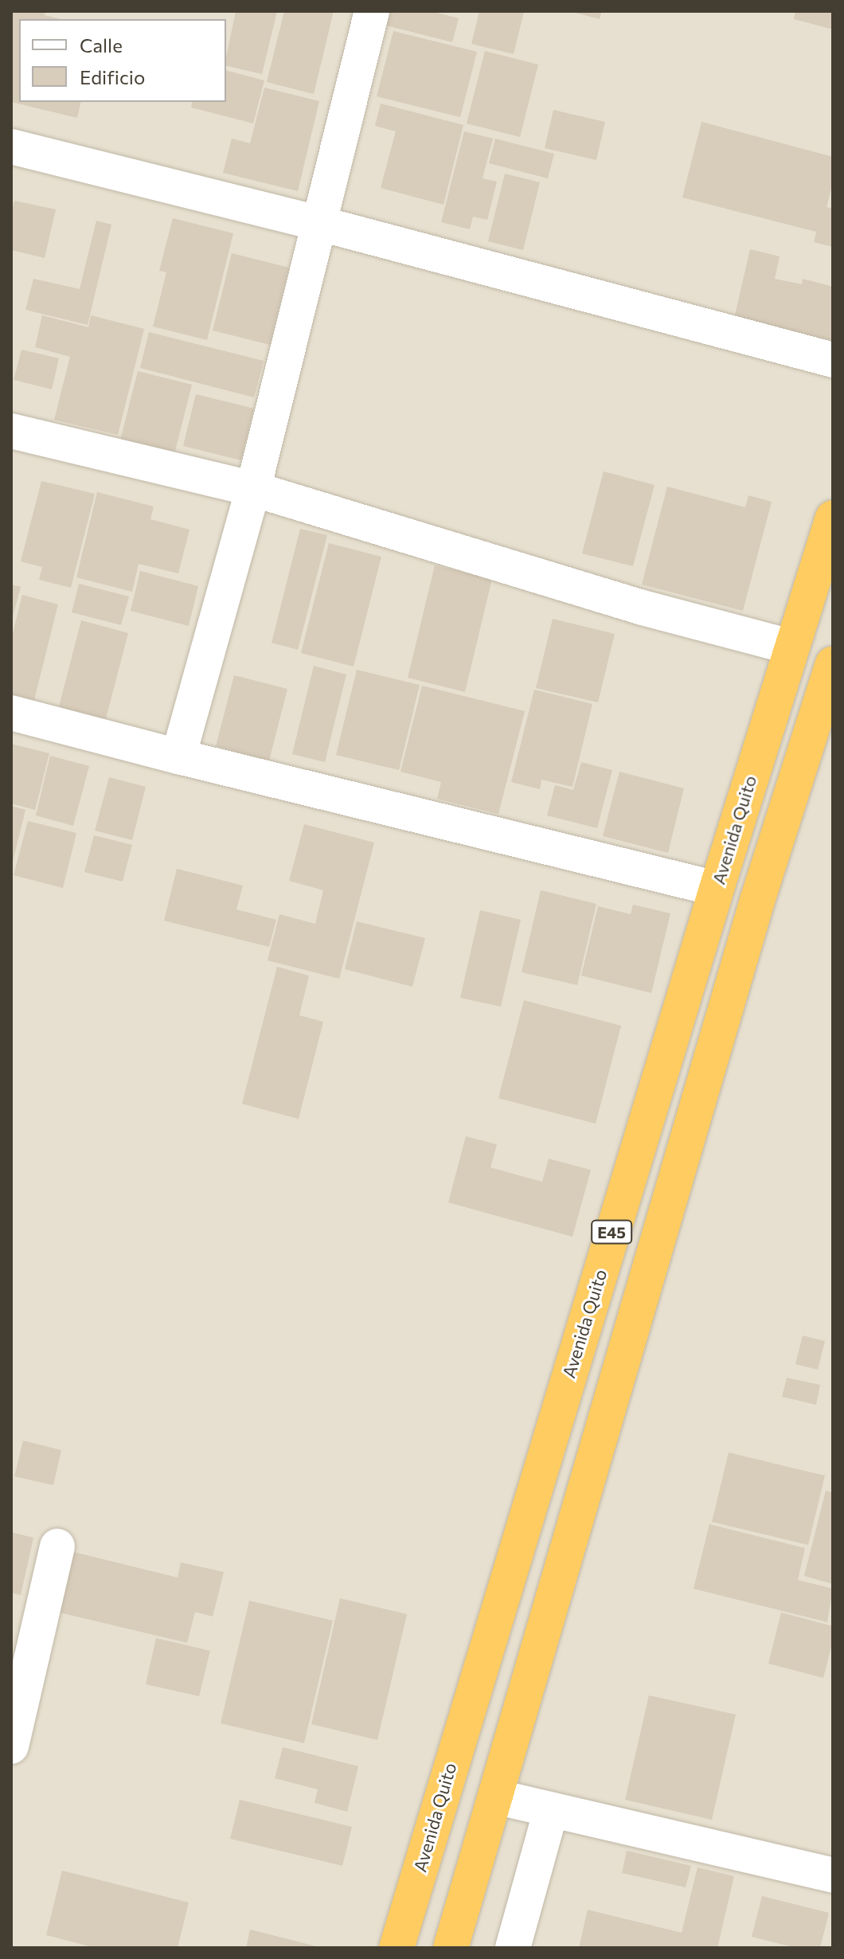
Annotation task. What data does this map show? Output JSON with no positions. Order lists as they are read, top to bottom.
{
  "streets": {
    "highway": ["Avenida Quito", "E45"]
  },
  "legend": ["Calle", "Edificio"]
}
